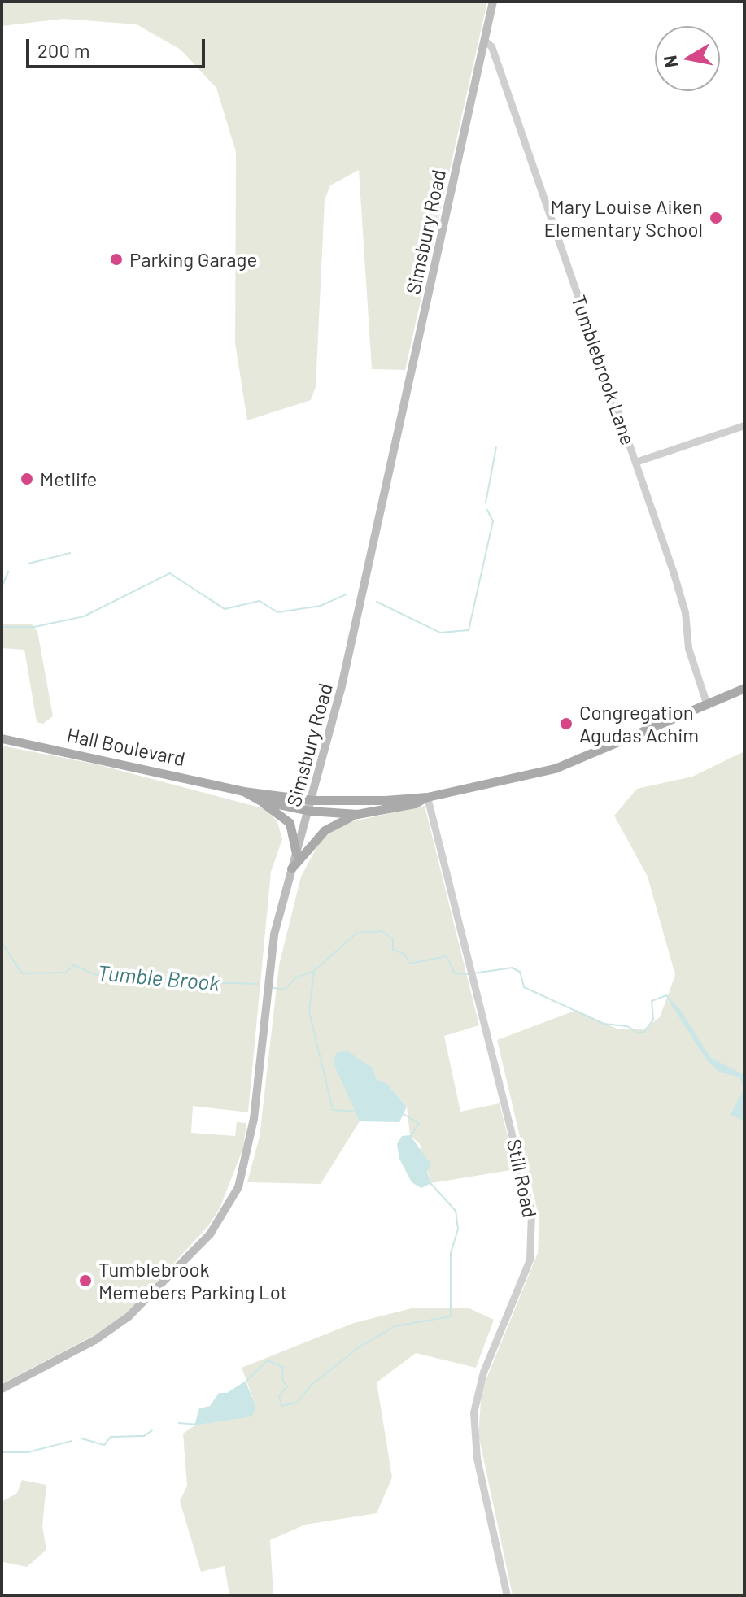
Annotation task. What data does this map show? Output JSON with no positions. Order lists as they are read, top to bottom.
{
  "streets": {
    "main road": ["Simsbury Road", "Hall Boulevard"],
    "street": ["Tumblebrook Lane", "Still Road"]
  },
  "crossings": [
    ["Simsbury Road", "Tumblebrook Lane"],
    ["Simsbury Road", "Hall Boulevard"],
    ["Hall Boulevard", "Still Road"]
  ],
  "water": ["Tumble Brook"],
  "places": [
    "Mary Louise Aiken Elementary School",
    "Parking Garage",
    "Metlife",
    "Congregation Agudas Achim",
    "Tumblebrook Memebers Parking Lot"
  ],
  "scale_bar": "200 m",
  "north": "left"
}
